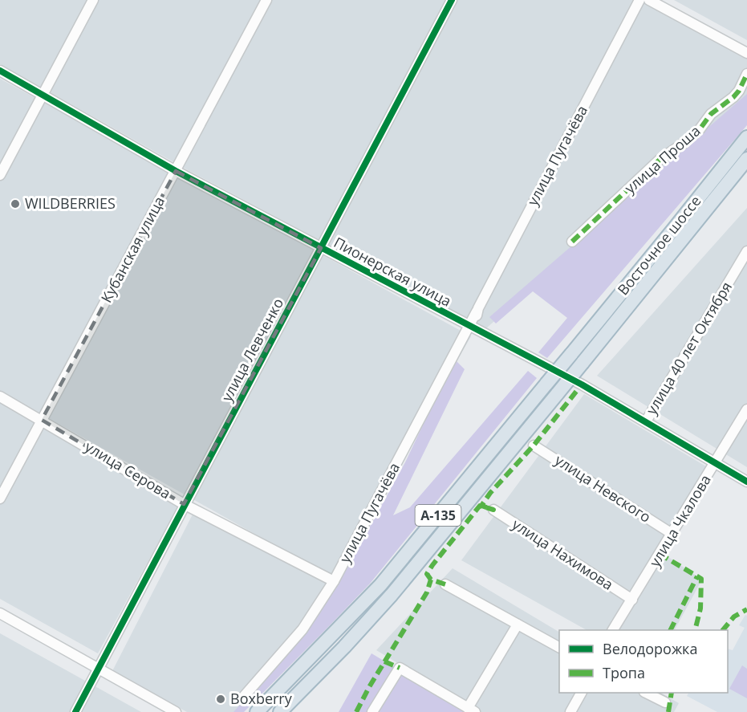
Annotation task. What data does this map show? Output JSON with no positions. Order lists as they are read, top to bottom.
{
  "streets": {
    "highway": ["Восточное шоссе", "А-135"],
    "street": [
      "улица Пугачёва",
      "улица Проша",
      "Кубанская улица",
      "Пионерская улица",
      "улица 40 лет Октября",
      "улица Левченко",
      "улица Серова",
      "улица Невского",
      "улица Чкалова",
      "улица Нахимова"
    ]
  },
  "crossings": [
    ["улица Пугачёва", "Пионерская улица"],
    ["улица Пугачёва", "улица Серова"],
    ["Восточное шоссе", "А-135"],
    ["Кубанская улица", "Пионерская улица"],
    ["Кубанская улица", "улица Серова"],
    ["Пионерская улица", "улица 40 лет Октября"],
    ["Пионерская улица", "улица Левченко"],
    ["Пионерская улица", "улица Чкалова"],
    ["улица Левченко", "улица Серова"],
    ["улица Невского", "улица Чкалова"],
    ["улица Чкалова", "улица Нахимова"]
  ],
  "places": ["WILDBERRIES", "Boxberry"],
  "legend": ["Велодорожка", "Тропа"]
}
